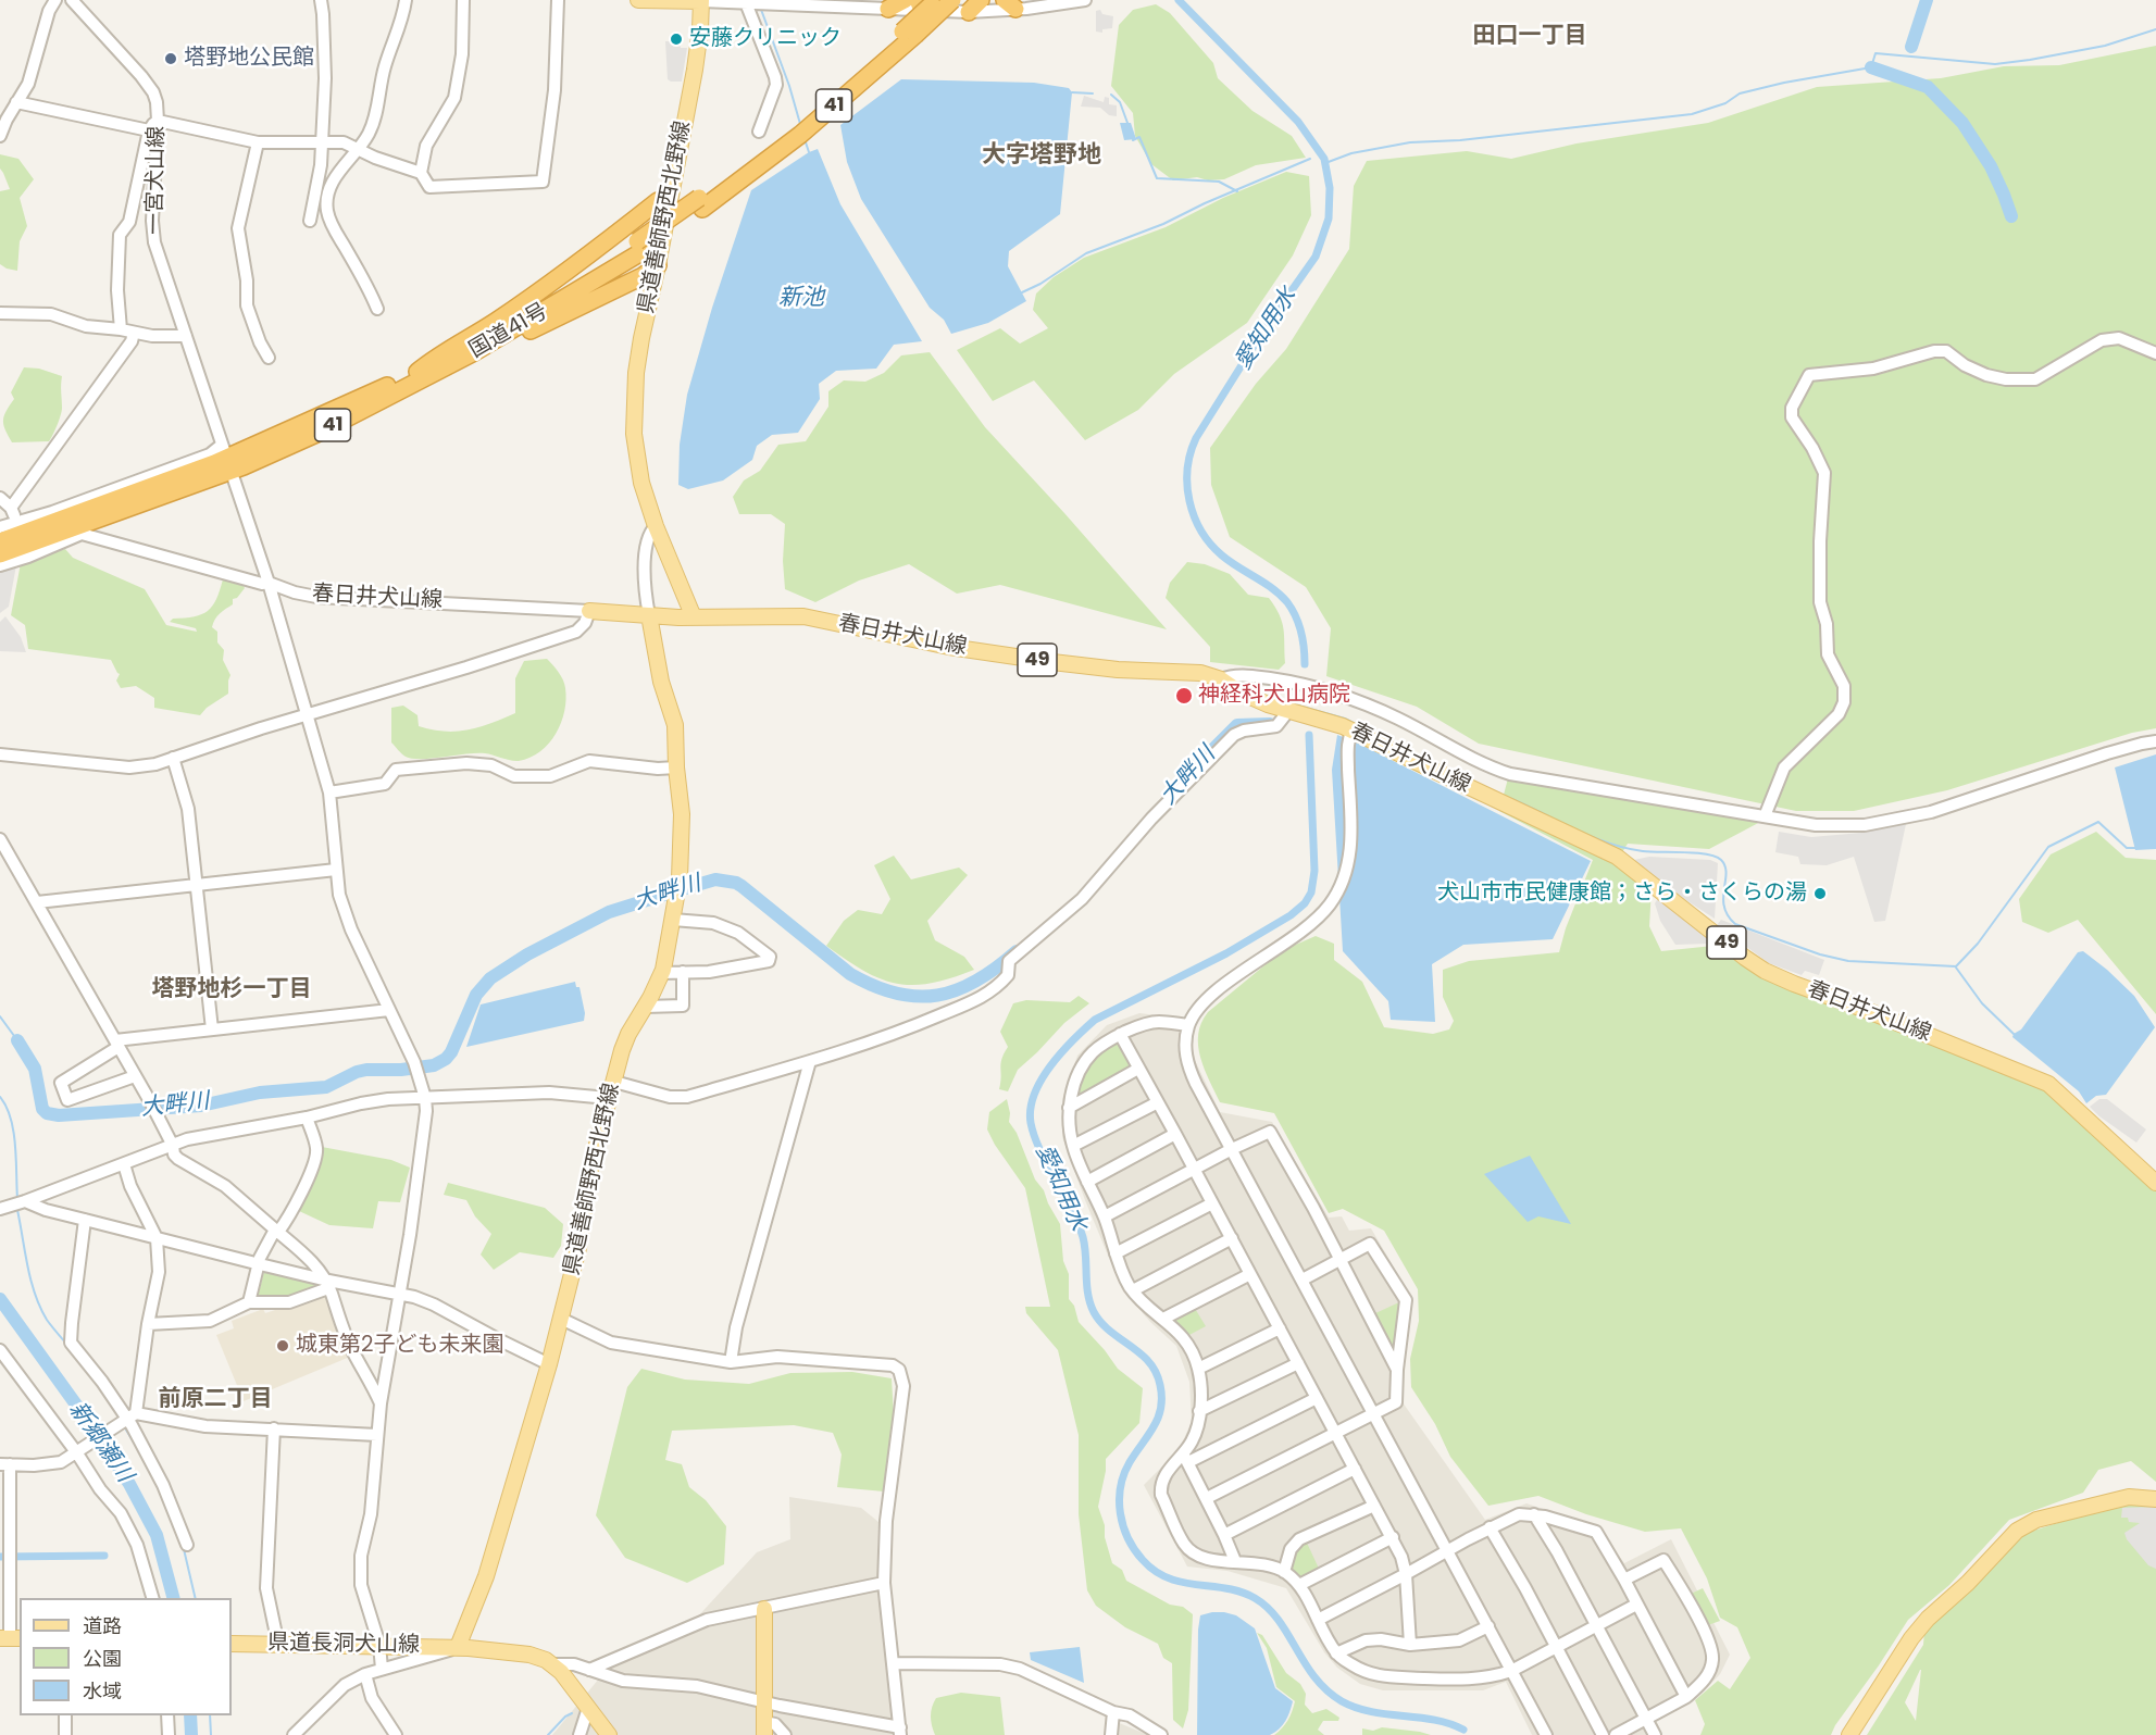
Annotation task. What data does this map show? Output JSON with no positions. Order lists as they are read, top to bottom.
{
  "streets": {
    "highway": ["41", "国道41号"],
    "main road": [
      "県道善師野西北野線",
      "春日井犬山線",
      "49",
      "県道長洞犬山線"
    ],
    "street": ["一宮犬山線"]
  },
  "crossings": [
    ["一宮犬山線", "国道41号"],
    ["県道善師野西北野線", "春日井犬山線"],
    ["県道善師野西北野線", "県道長洞犬山線"]
  ],
  "districts": [
    "田口一丁目",
    "大字塔野地",
    "塔野地杉一丁目",
    "前原二丁目"
  ],
  "water": [
    "新池",
    "愛知用水",
    "大畔川",
    "新郷瀬川"
  ],
  "places": [
    "安藤クリニック",
    "塔野地公民館",
    "神経科犬山病院",
    "犬山市市民健康館；さら・さくらの湯",
    "城東第2子ども未来園"
  ],
  "legend": ["道路", "公園", "水域"]
}
